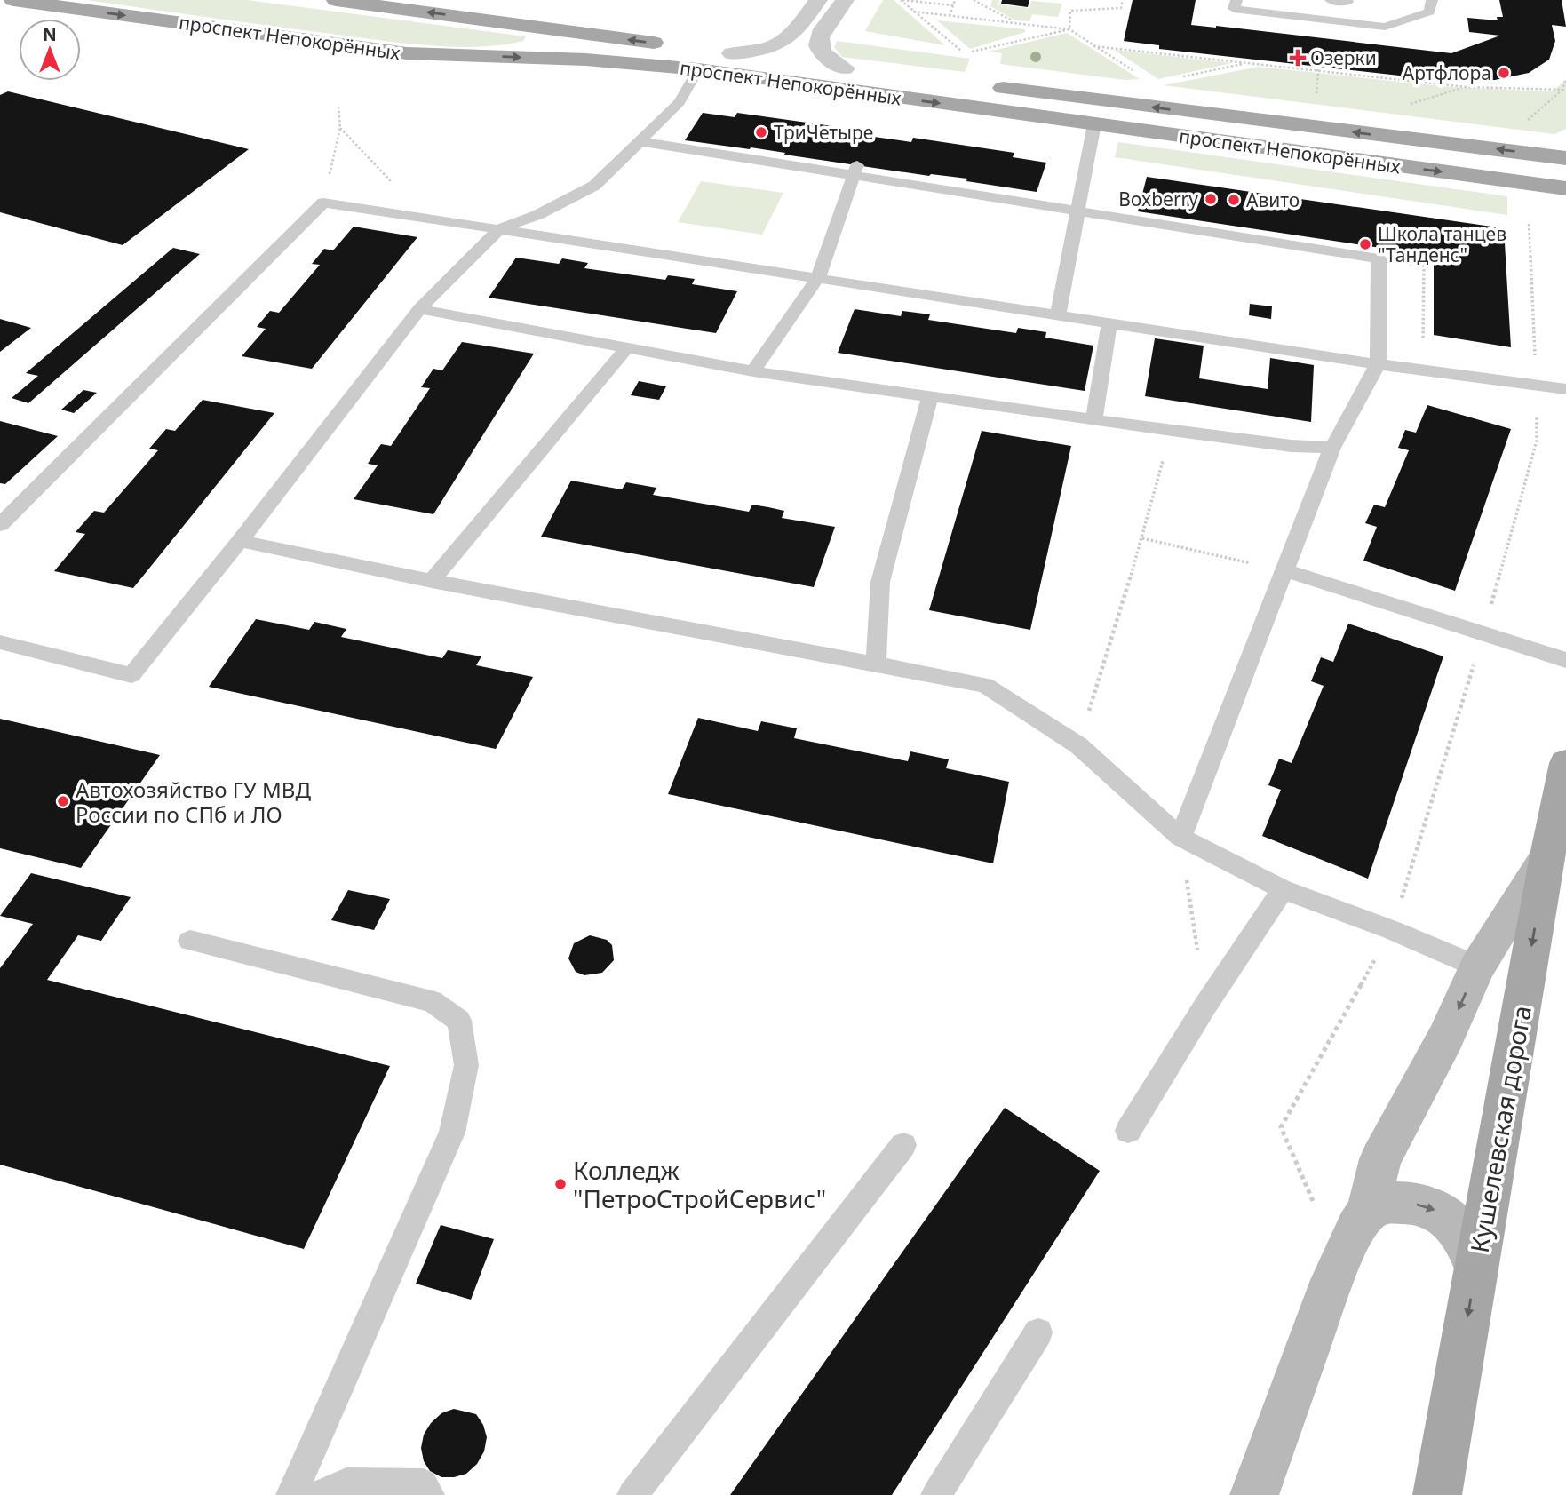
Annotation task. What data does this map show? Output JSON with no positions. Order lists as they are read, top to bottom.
{
  "streets": {
    "main road": ["проспект Непокорённых", "Кушелевская дорога"]
  },
  "places": {
    "health": ["Озерки"],
    "other": [
      "Артфлора",
      "ТриЧетыре",
      "Boxberry",
      "Авито",
      "Школа танцев \"Танденс\"",
      "Автохозяйство ГУ МВД России по СПб и ЛО",
      "Колледж \"ПетроСтройСервис\""
    ]
  },
  "north": "top"
}
